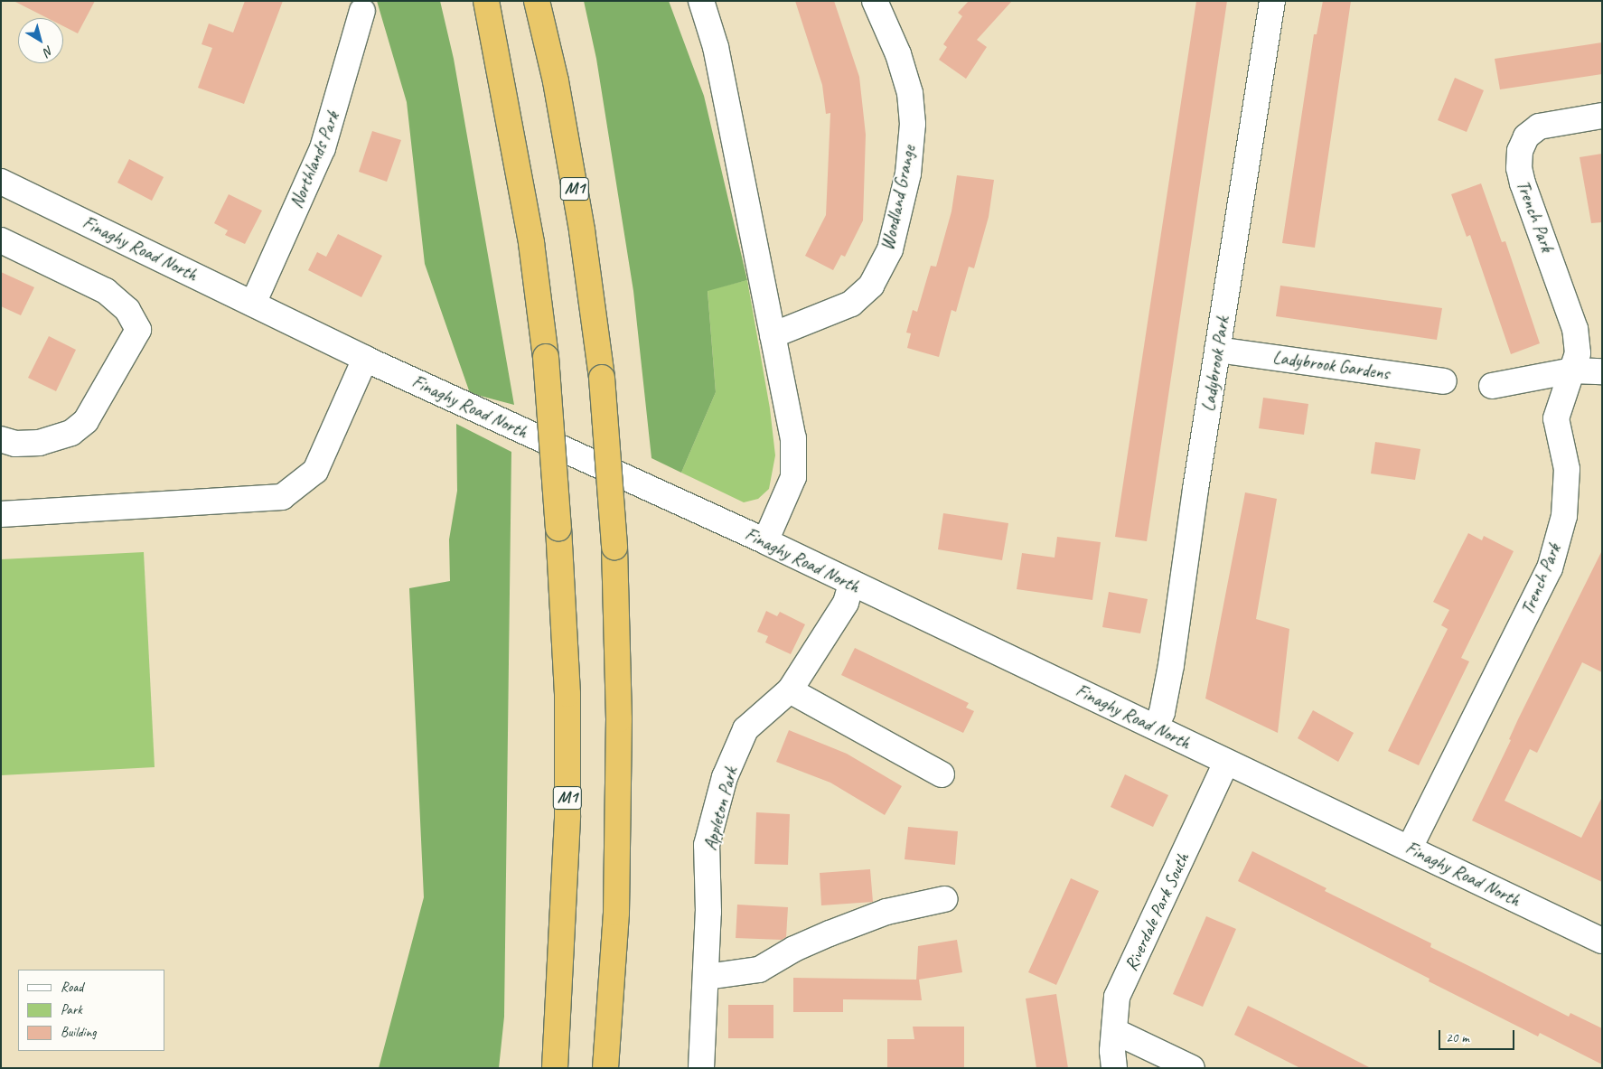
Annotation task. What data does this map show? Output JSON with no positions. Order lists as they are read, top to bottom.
{
  "streets": {
    "highway": ["M1"],
    "street": [
      "Northlands Park",
      "Woodland Grange",
      "Trench Park",
      "Finaghy Road North",
      "Ladybrook Park",
      "Ladybrook Gardens",
      "Appleton Park",
      "Riverdale Park South"
    ]
  },
  "crossings": [
    ["Northlands Park", "Finaghy Road North"],
    ["Trench Park", "Finaghy Road North"],
    ["Finaghy Road North", "Ladybrook Park"],
    ["Finaghy Road North", "Appleton Park"],
    ["Finaghy Road North", "Riverdale Park South"],
    ["Ladybrook Park", "Ladybrook Gardens"]
  ],
  "legend": ["Road", "Park", "Building"],
  "scale_bar": "20 m",
  "north": "bottom right"
}
